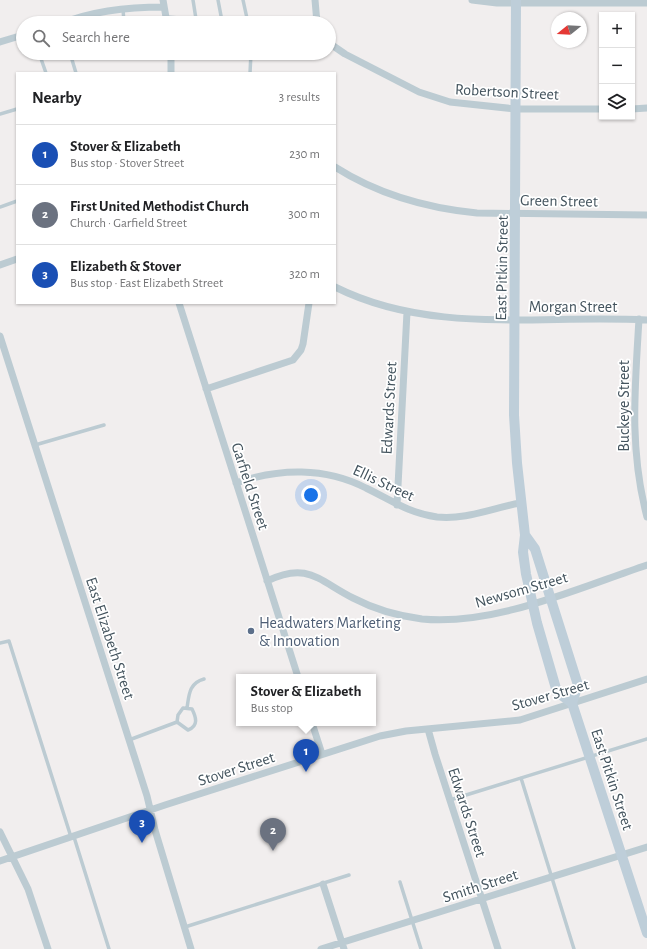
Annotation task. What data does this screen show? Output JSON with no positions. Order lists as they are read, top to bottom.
{
  "streets": {
    "street": [
      "Robertson Street",
      "Green Street",
      "East Pitkin Street",
      "Morgan Street",
      "Buckeye Street",
      "Edwards Street",
      "Ellis Street",
      "Garfield Street",
      "Newsom Street",
      "East Elizabeth Street",
      "Stover Street",
      "Smith Street"
    ]
  },
  "crossings": [
    ["Robertson Street", "East Pitkin Street"],
    ["Green Street", "East Pitkin Street"],
    ["East Pitkin Street", "Morgan Street"],
    ["East Pitkin Street", "Ellis Street"],
    ["East Pitkin Street", "Newsom Street"],
    ["East Pitkin Street", "Stover Street"],
    ["East Pitkin Street", "Smith Street"],
    ["Morgan Street", "Buckeye Street"],
    ["Morgan Street", "Edwards Street"],
    ["Edwards Street", "Ellis Street"],
    ["Edwards Street", "Stover Street"],
    ["Edwards Street", "Smith Street"],
    ["Ellis Street", "Garfield Street"],
    ["Garfield Street", "Newsom Street"],
    ["East Elizabeth Street", "Stover Street"]
  ],
  "places": ["Headwaters Marketing & Innovation"],
  "north": "left",
  "page": {
    "map_buttons": ["+", "−"],
    "search": "Search here",
    "heading": ["Nearby", "3 results"],
    "list": [
      {
        "mark": "1",
        "name": "Stover & Elizabeth",
        "note": "Bus stop · Stover Street",
        "value": "230 m"
      },
      {
        "mark": "2",
        "name": "First United Methodist Church",
        "note": "Church · Garfield Street",
        "value": "300 m"
      },
      {
        "mark": "3",
        "name": "Elizabeth & Stover",
        "note": "Bus stop · East Elizabeth Street",
        "value": "320 m"
      }
    ],
    "popup": ["Stover & Elizabeth", "Bus stop"],
    "pins": ["1", "3", "2"]
  }
}
